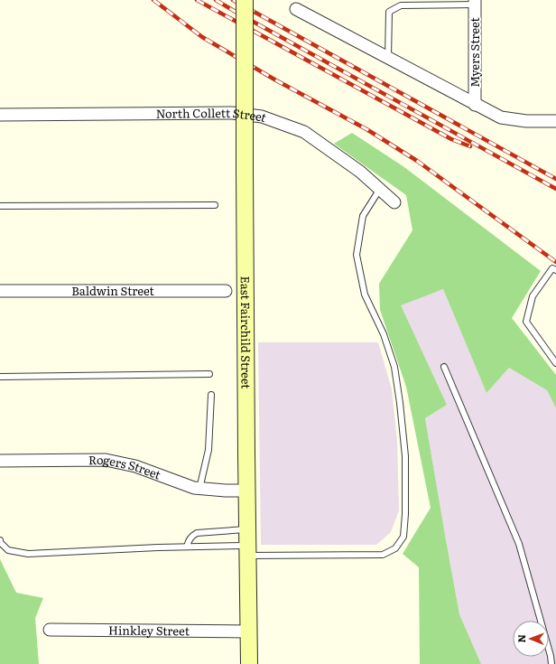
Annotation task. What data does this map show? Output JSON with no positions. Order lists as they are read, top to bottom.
{
  "streets": {
    "street": [
      "Myers Street",
      "North Collett Street",
      "Baldwin Street",
      "East Fairchild Street",
      "Rogers Street",
      "Hinkley Street"
    ]
  },
  "crossings": [
    ["East Fairchild Street", "Rogers Street"],
    ["East Fairchild Street", "Hinkley Street"]
  ],
  "north": "left"
}
